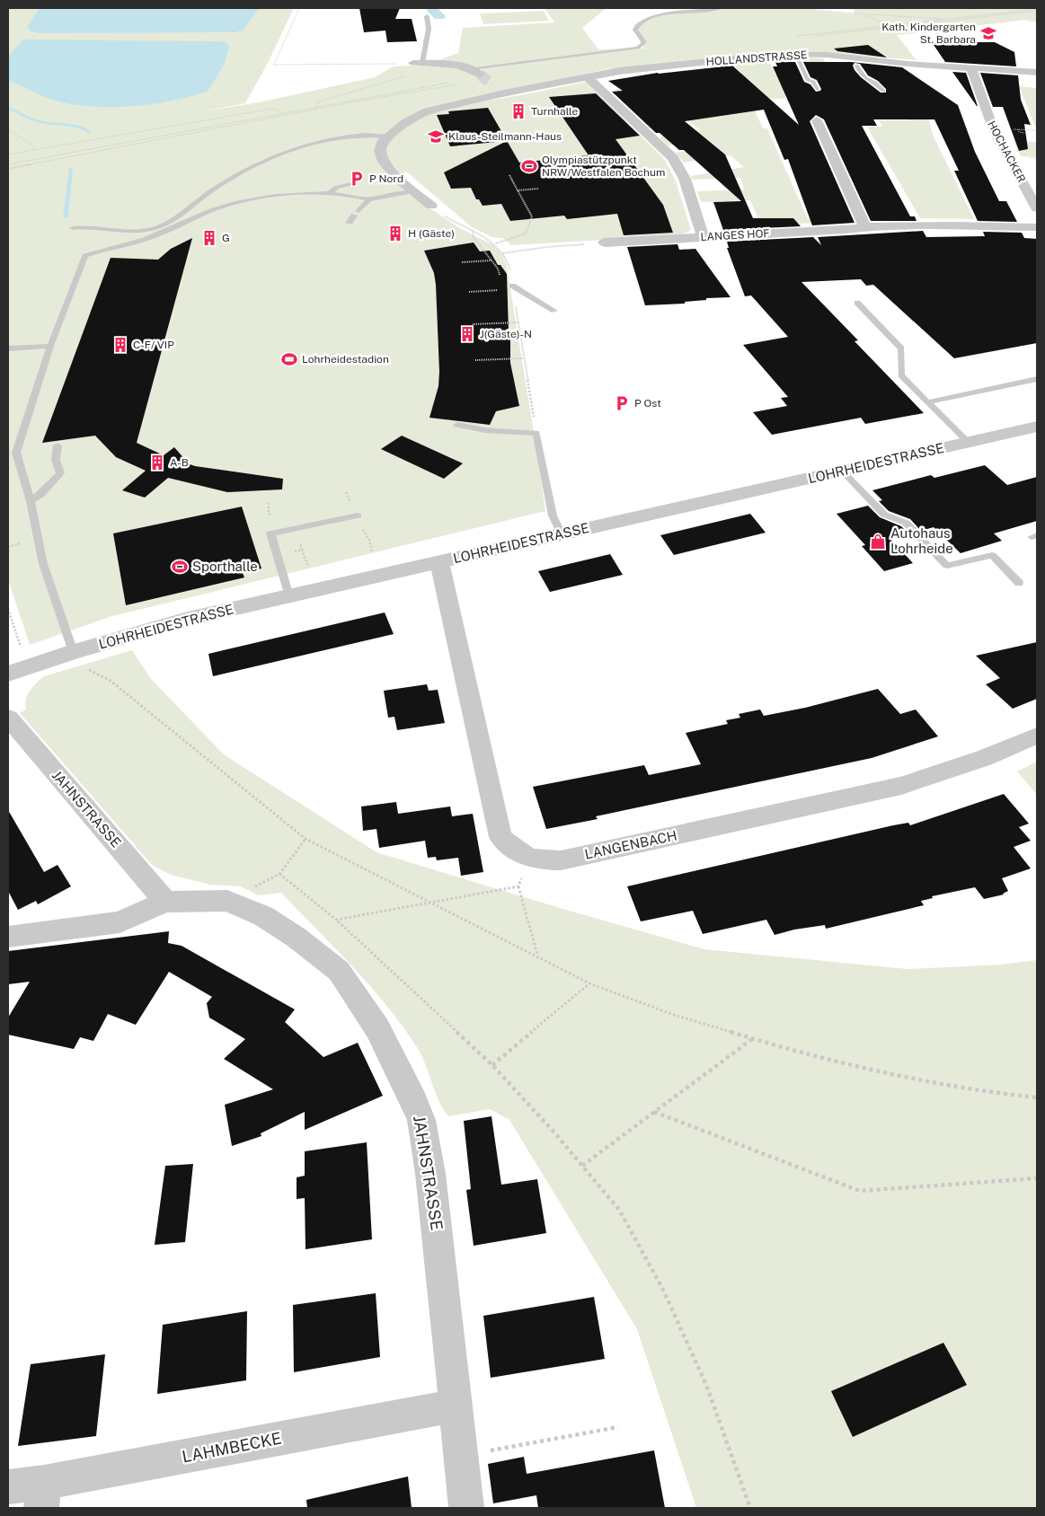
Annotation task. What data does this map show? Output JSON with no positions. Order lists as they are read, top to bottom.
{
  "streets": {
    "street": [
      "HOLLANDSTRASSE",
      "HOCHACKER",
      "LANGES HOF",
      "LOHRHEIDESTRASSE",
      "JAHNSTRASSE",
      "LANGENBACH",
      "LAHMBECKE"
    ]
  },
  "crossings": [
    ["HOLLANDSTRASSE", "HOCHACKER"],
    ["LOHRHEIDESTRASSE", "LANGENBACH"],
    ["JAHNSTRASSE", "LAHMBECKE"]
  ],
  "places": {
    "school or university": ["Kath. Kindergarten St. Barbara", "Klaus-Steilmann-Haus"],
    "building": [
      "Turnhalle",
      "H (Gäste)",
      "G",
      "J(Gäste)-N",
      "C-F/ VIP",
      "A-B"
    ],
    "sports": ["Olympiastützpunkt NRW/Westfalen Bochum", "Lohrheidestadion", "Sporthalle"],
    "parking": ["P Nord", "P Ost"],
    "shop": ["Autohaus Lohrheide"]
  }
}
